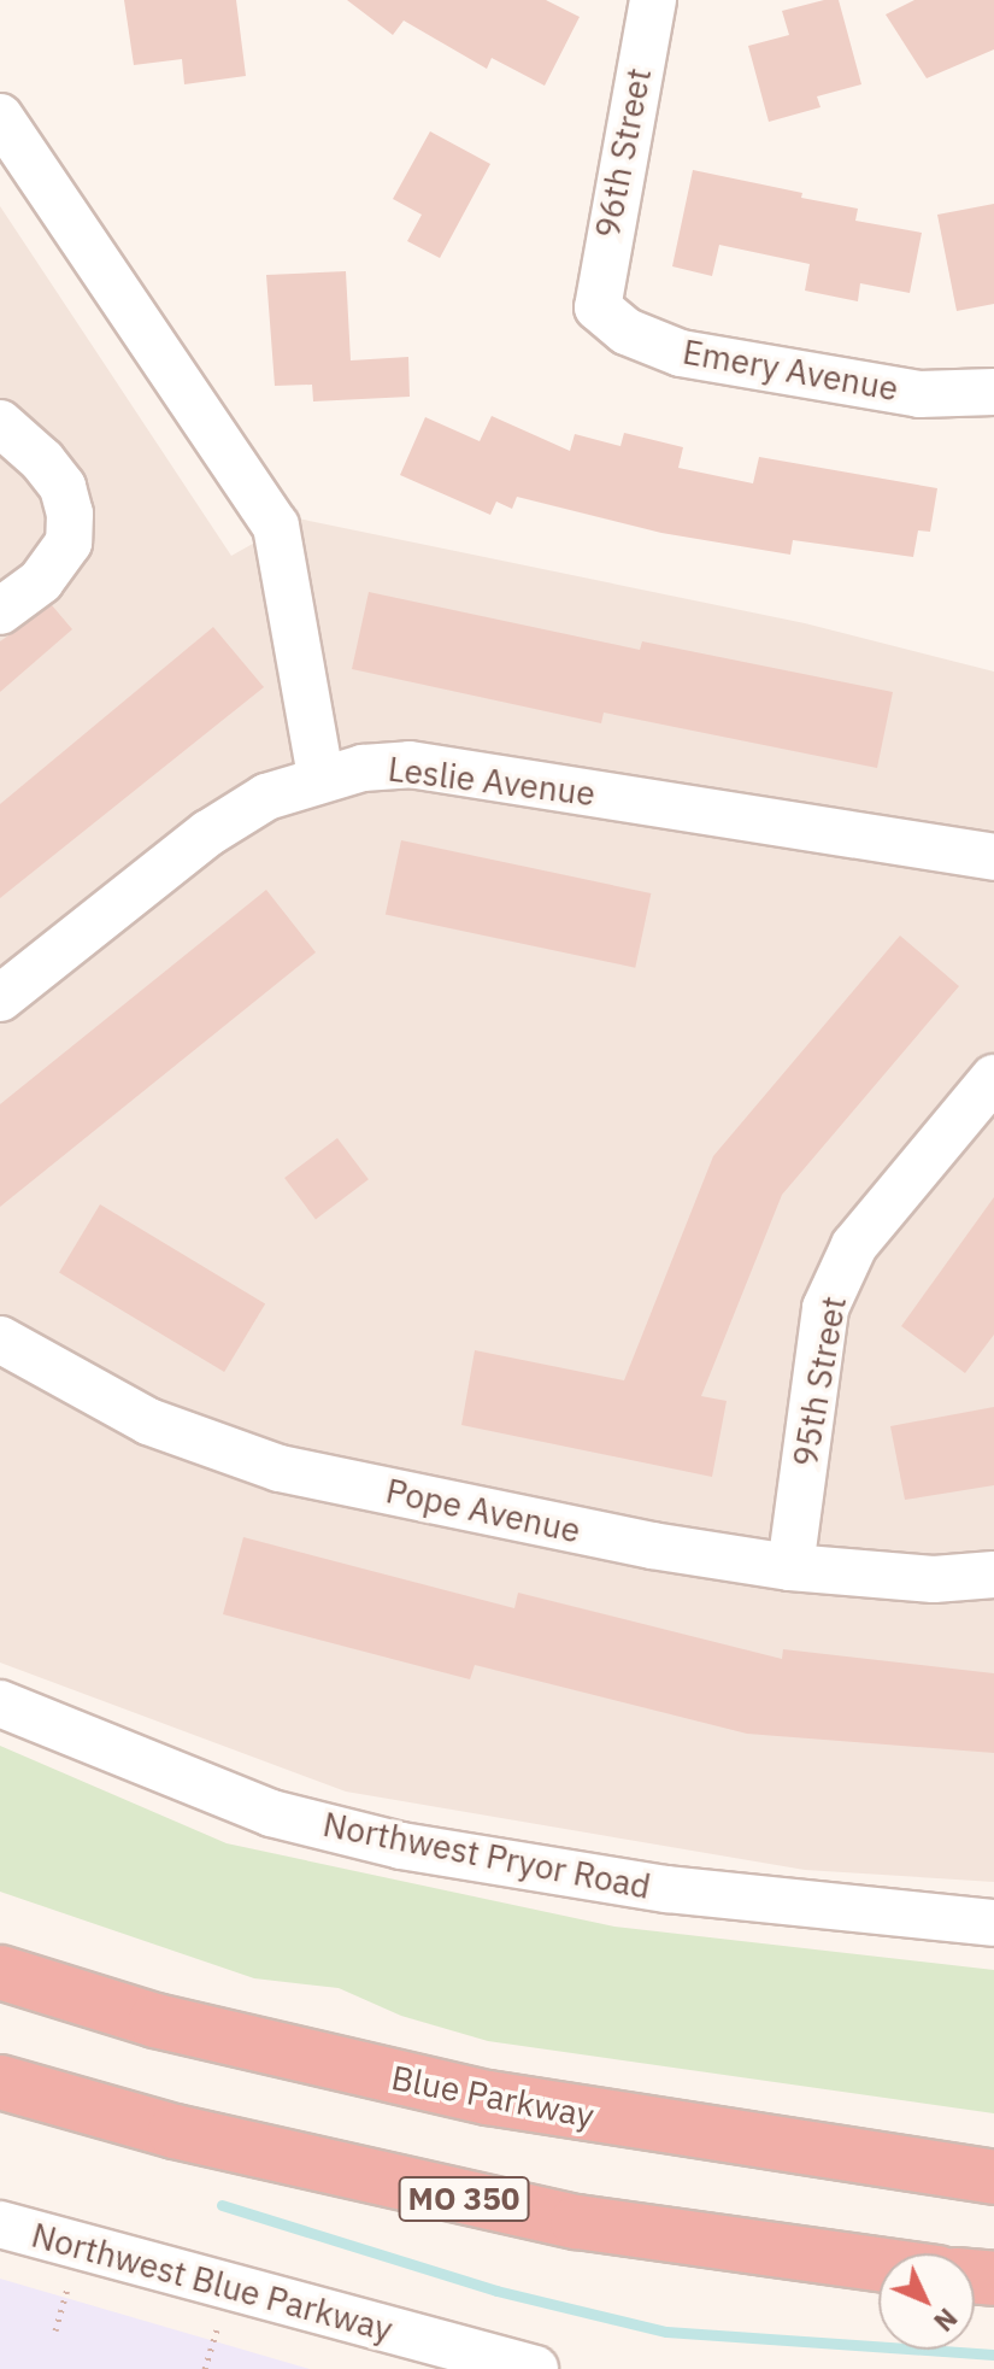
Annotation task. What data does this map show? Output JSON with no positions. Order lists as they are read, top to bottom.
{
  "streets": {
    "highway": ["Blue Parkway", "MO 350"],
    "street": [
      "96th Street",
      "Emery Avenue",
      "Leslie Avenue",
      "95th Street",
      "Pope Avenue",
      "Northwest Pryor Road",
      "Northwest Blue Parkway"
    ]
  },
  "crossings": [
    ["96th Street", "Emery Avenue"],
    ["95th Street", "Pope Avenue"]
  ],
  "north": "bottom right"
}
